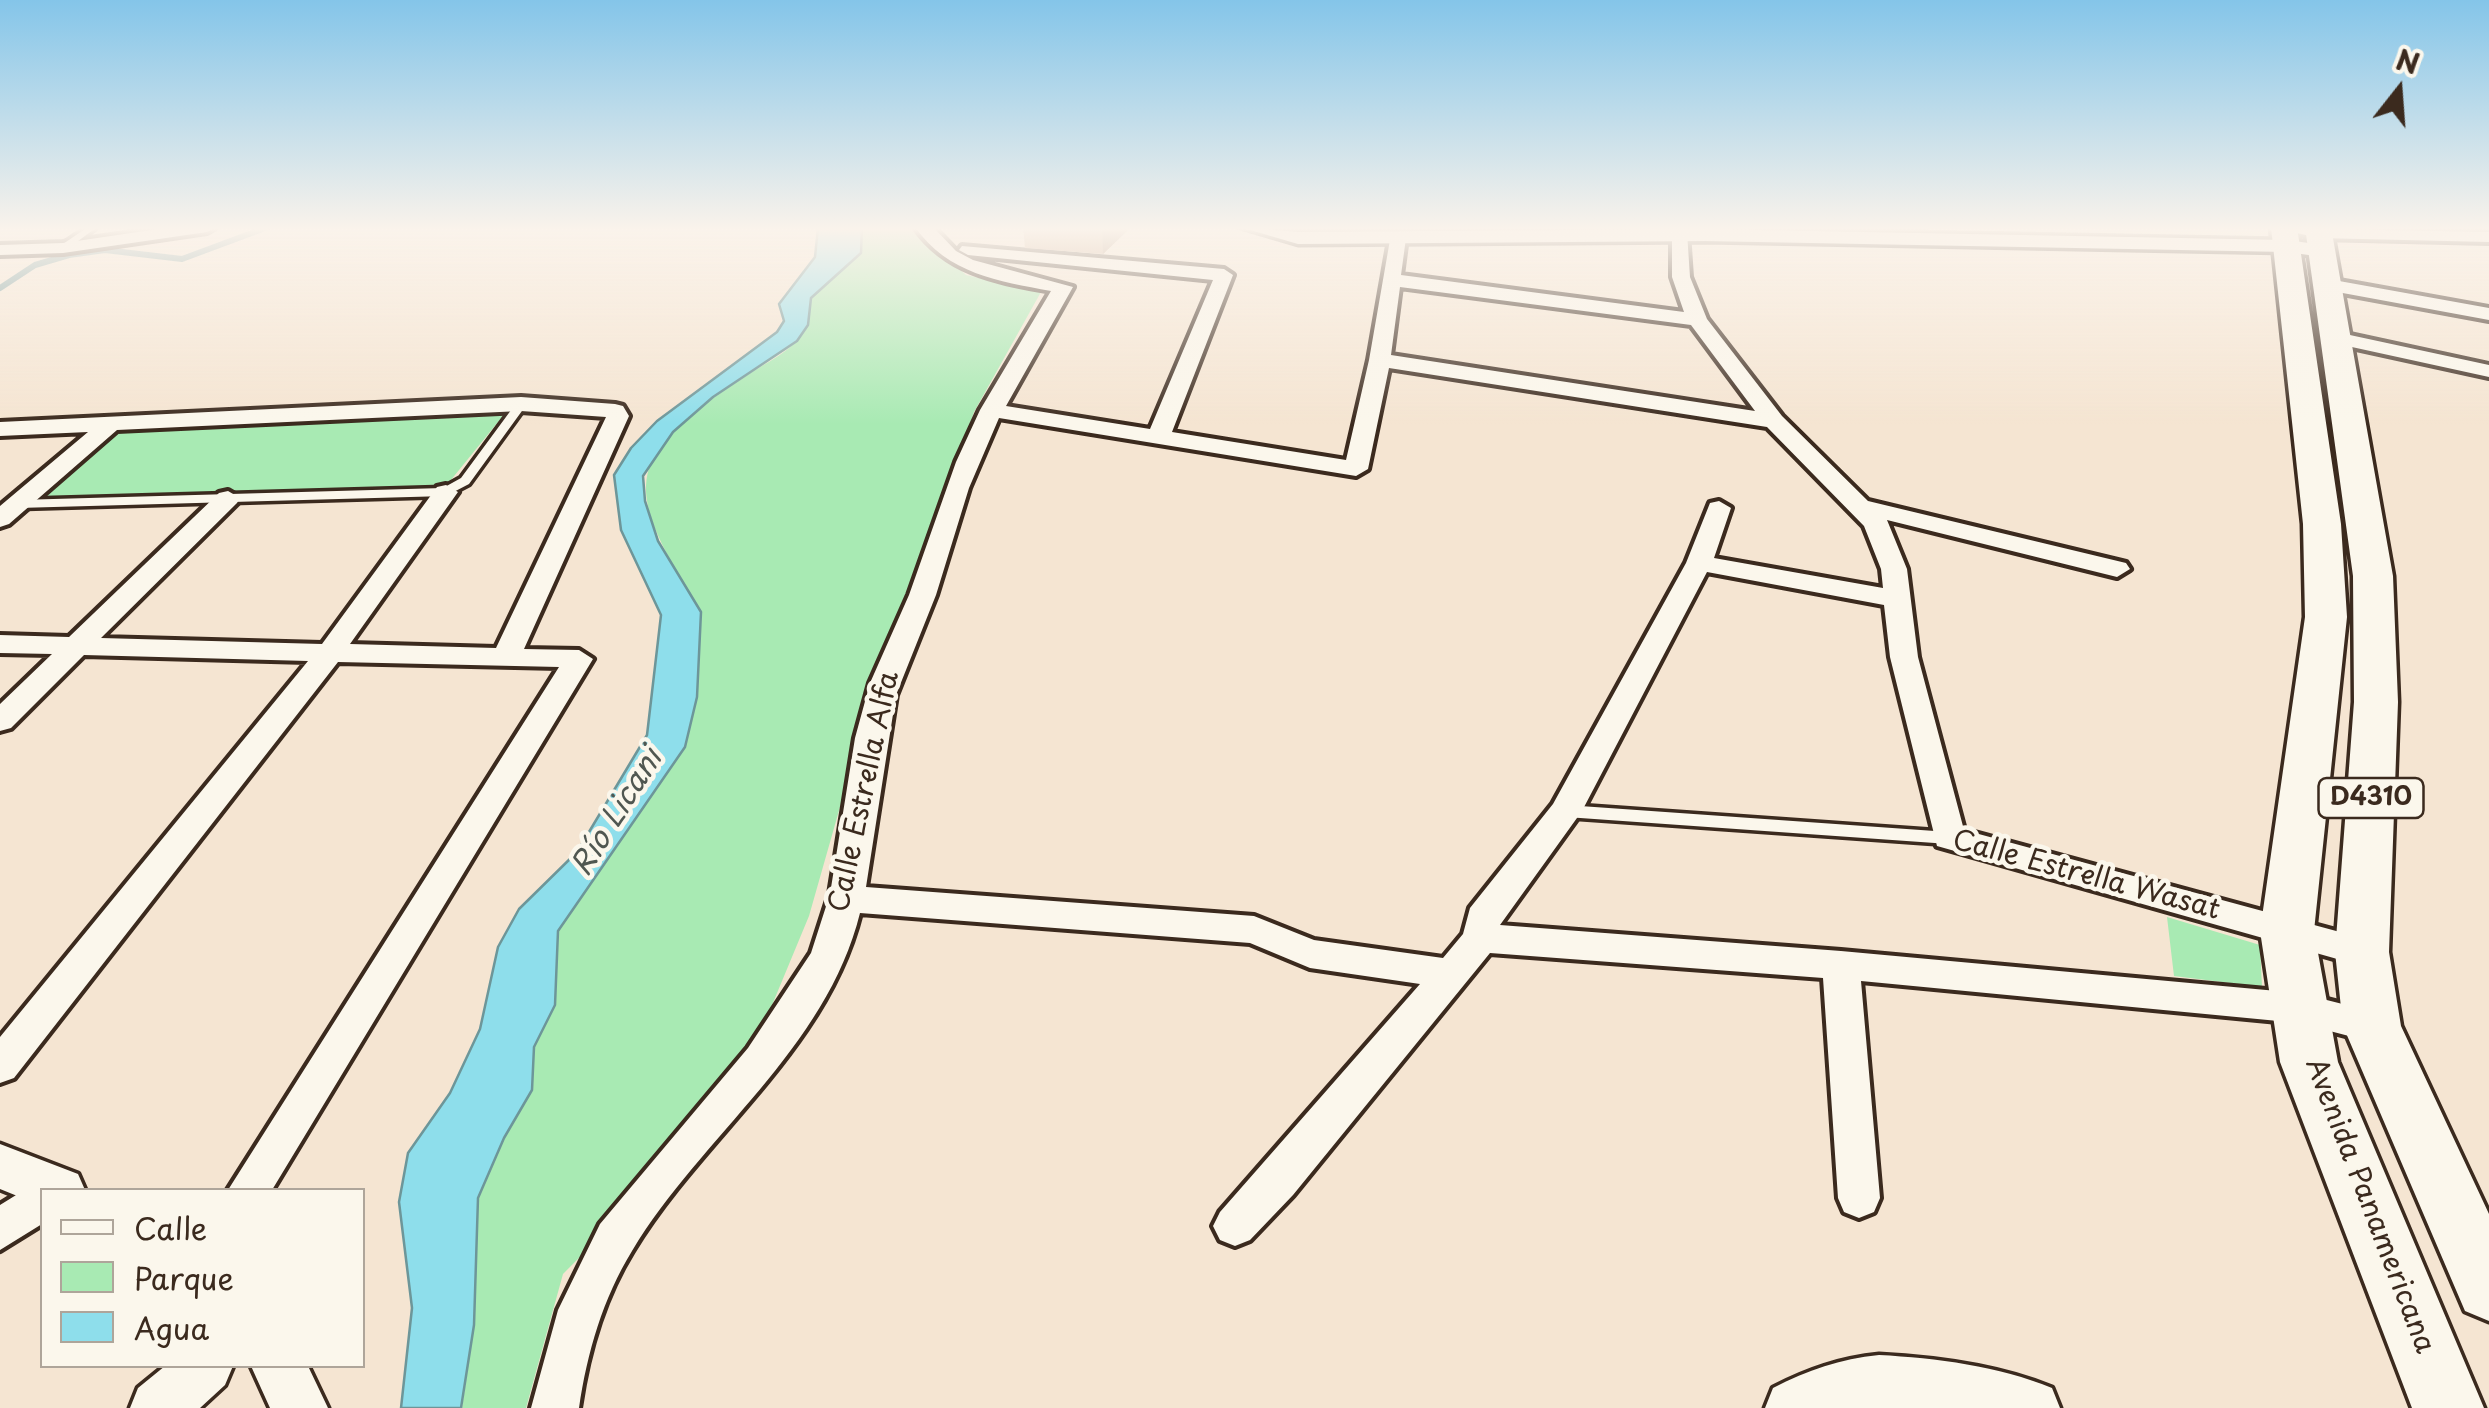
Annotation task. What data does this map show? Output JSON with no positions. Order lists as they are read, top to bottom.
{
  "streets": {
    "main road": ["D4310", "Avenida Panamericana"],
    "street": ["Calle Estrella Alfa", "Calle Estrella Wasat"]
  },
  "crossings": [
    ["D4310", "Calle Estrella Wasat"],
    ["Calle Estrella Wasat", "Avenida Panamericana"]
  ],
  "water": ["Río Licani"],
  "legend": ["Calle", "Parque", "Agua"],
  "north": "top"
}
